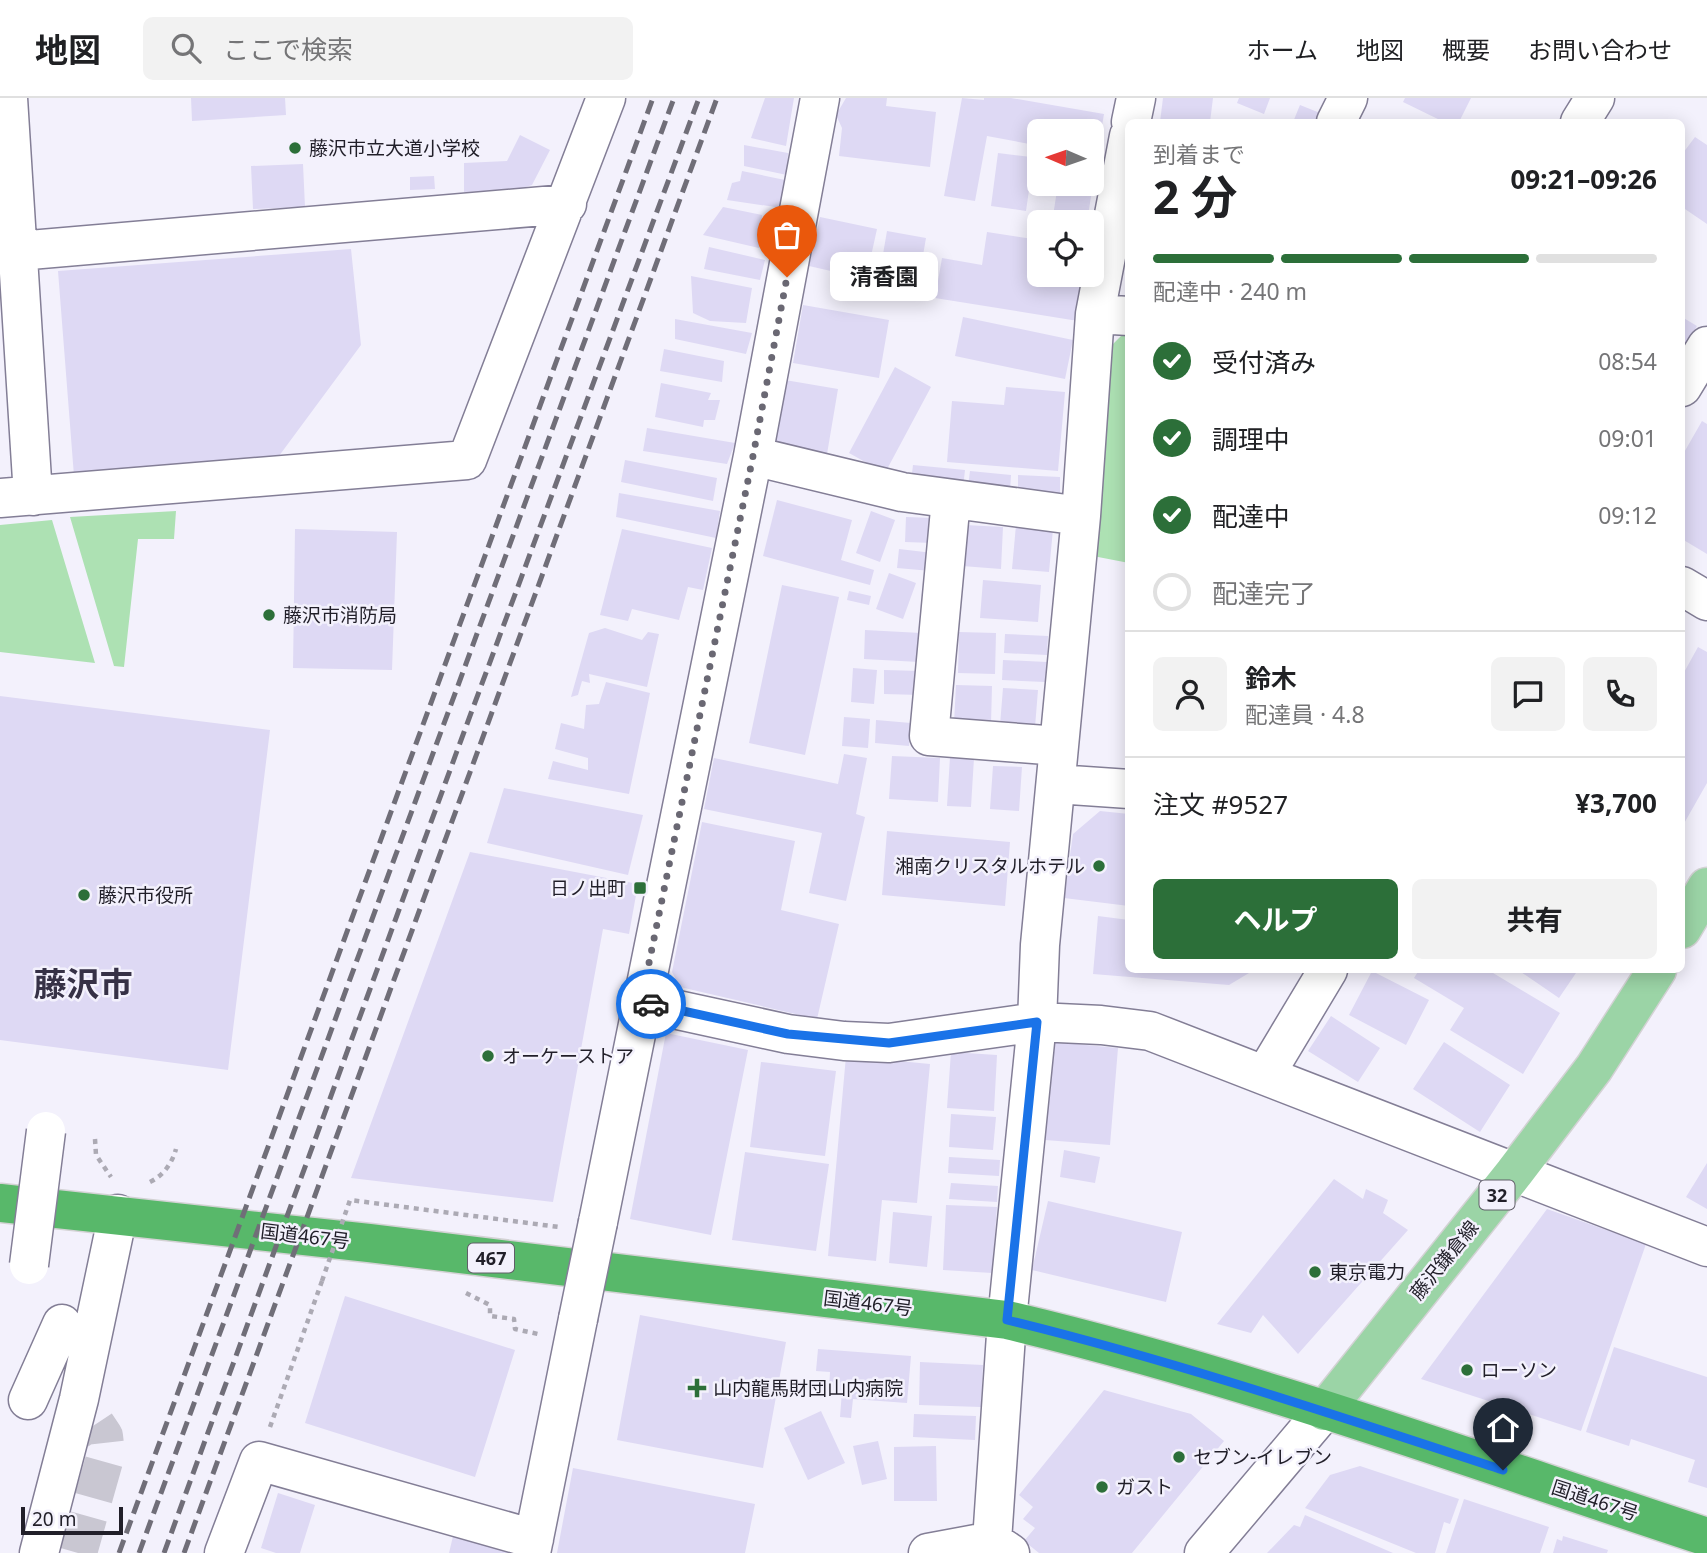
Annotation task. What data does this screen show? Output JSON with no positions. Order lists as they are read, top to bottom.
{
  "streets": {
    "highway": ["国道467号", "467"],
    "main road": ["32", "藤沢鎌倉線"]
  },
  "crossings": [
    ["国道467号", "藤沢鎌倉線"]
  ],
  "districts": ["藤沢市"],
  "places": {
    "other": [
      "藤沢市立大道小学校",
      "清香園",
      "藤沢市消防局",
      "湘南クリスタルホテル",
      "藤沢市役所",
      "オーケーストア",
      "東京電力",
      "ローソン",
      "セブン-イレブン",
      "ガスト"
    ],
    "transit": ["日ノ出町"],
    "health": ["山内龍馬財団山内病院"]
  },
  "scale_bar": "20 m",
  "north": "left",
  "page": {
    "header": "地図",
    "search": "ここで検索",
    "nav": [
      "ホーム",
      "地図",
      "概要",
      "お問い合わせ"
    ],
    "heading": ["2 分", "到着まで", "09:21–09:26"],
    "panel": [
      "鈴木",
      "配達員 · 4.8",
      "注文 #9527",
      "¥3,700"
    ],
    "bar": "配達中 · 240 m",
    "bubble": "清香園",
    "list": [
      ["受付済み", "08:54"],
      ["調理中", "09:01"],
      ["配達中", "09:12"],
      "配達完了"
    ],
    "buttons": ["ヘルプ", "共有"],
    "scale": "20 m"
  }
}
